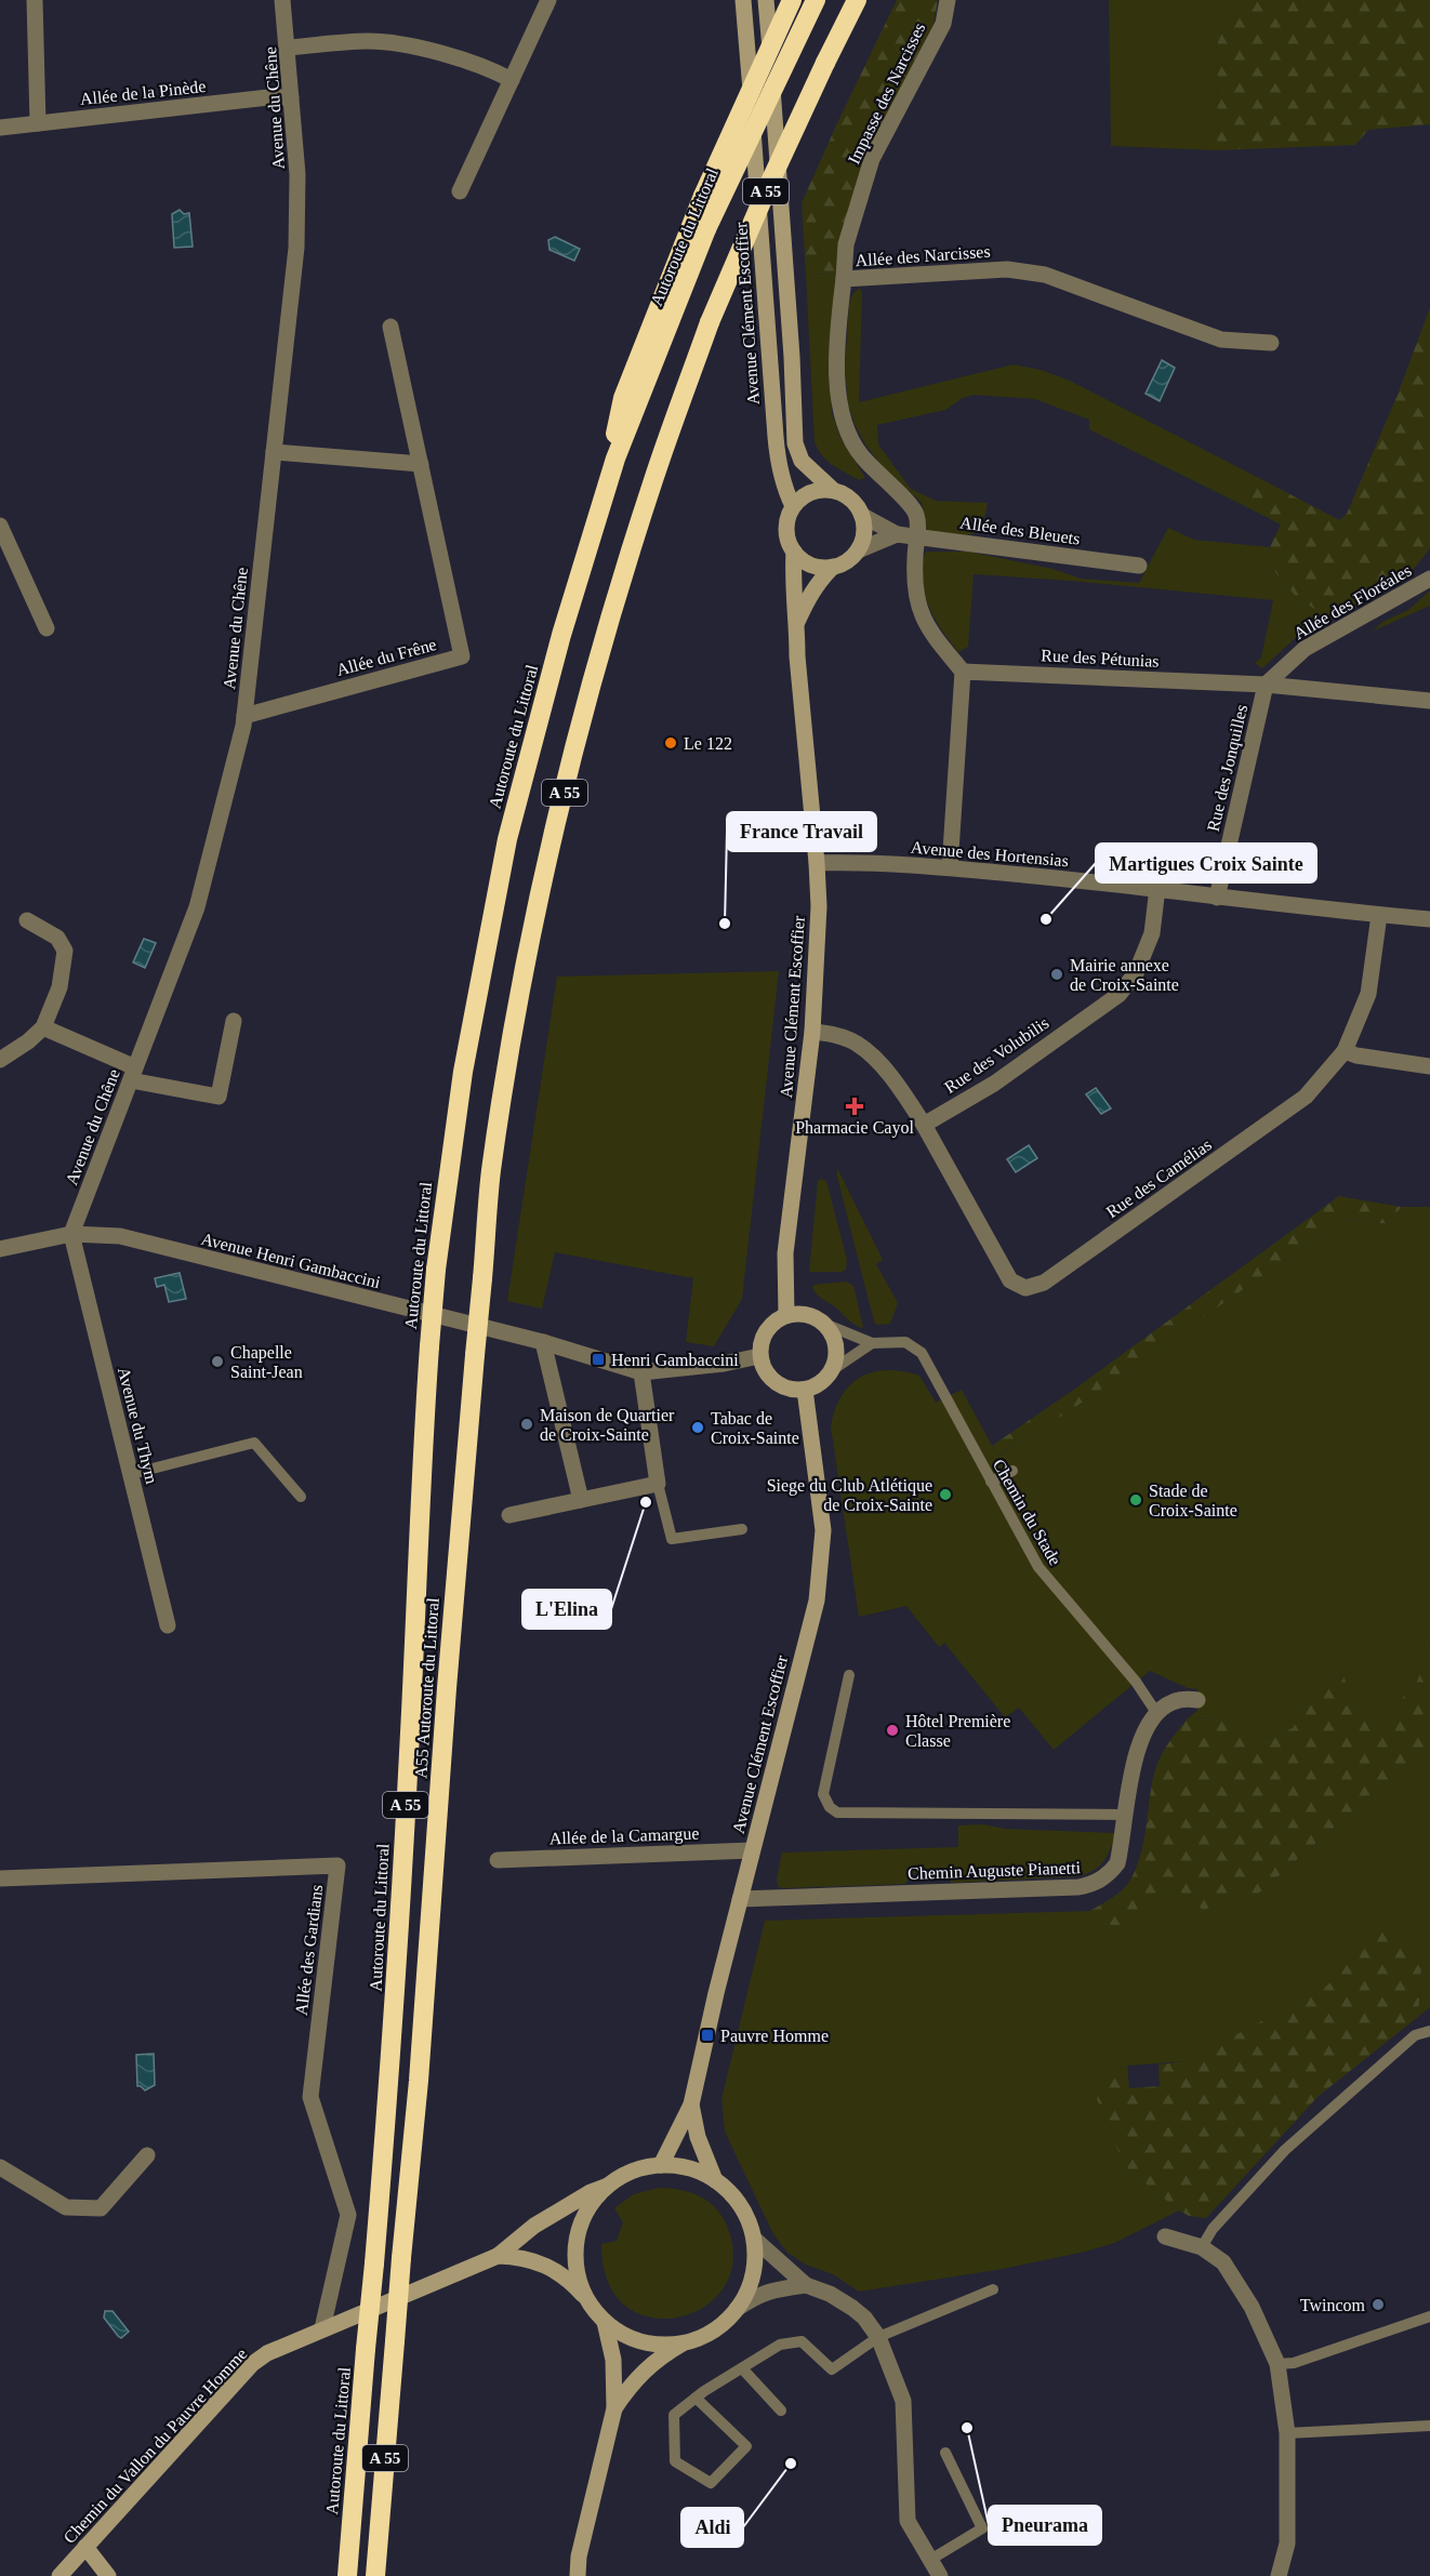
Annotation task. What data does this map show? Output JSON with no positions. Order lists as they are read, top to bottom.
{
  "streets": {
    "highway": ["A 55", "Autoroute du Littoral", "A55 Autoroute du Littoral"],
    "main road": ["Avenue Clément Escoffier", "Chemin du Vallon du Pauvre Homme"],
    "street": [
      "Allée de la Pinède",
      "Impasse des Narcisses",
      "Avenue du Chêne",
      "Allée des Narcisses",
      "Allée des Bleuets",
      "Allée des Floréales",
      "Allée du Frêne",
      "Rue des Pétunias",
      "Rue des Jonquilles",
      "Avenue des Hortensias",
      "Rue des Volubilis",
      "Rue des Camélias",
      "Avenue Henri Gambaccini",
      "Avenue du Thym",
      "Allée de la Camargue",
      "Chemin Auguste Pianetti",
      "Allée des Gardians"
    ],
    "lane": ["Chemin du Stade"]
  },
  "crossings": [
    ["Allée de la Pinède", "Avenue du Chêne"],
    ["Impasse des Narcisses", "Allée des Narcisses"],
    ["Avenue du Chêne", "Allée du Frêne"],
    ["Avenue du Chêne", "Avenue Henri Gambaccini"],
    ["Avenue du Chêne", "Avenue du Thym"],
    ["Allée des Narcisses", "Allée des Bleuets"],
    ["Allée des Narcisses", "Rue des Pétunias"],
    ["Avenue Clément Escoffier", "Allée des Bleuets"],
    ["Avenue Clément Escoffier", "Avenue des Hortensias"],
    ["Avenue Clément Escoffier", "Avenue Henri Gambaccini"],
    ["Avenue Clément Escoffier", "Chemin du Stade"],
    ["Avenue Clément Escoffier", "Allée de la Camargue"],
    ["Avenue Clément Escoffier", "Chemin Auguste Pianetti"],
    ["Avenue Clément Escoffier", "Chemin du Vallon du Pauvre Homme"],
    ["Allée des Floréales", "Rue des Pétunias"],
    ["Allée des Floréales", "Rue des Jonquilles"],
    ["Rue des Pétunias", "Rue des Jonquilles"],
    ["Rue des Jonquilles", "Avenue des Hortensias"],
    ["Avenue des Hortensias", "Rue des Volubilis"],
    ["Avenue des Hortensias", "Rue des Camélias"],
    ["Rue des Volubilis", "Rue des Camélias"],
    ["Avenue Henri Gambaccini", "Avenue du Thym"],
    ["Avenue Henri Gambaccini", "Chemin du Stade"],
    ["Chemin du Stade", "Chemin Auguste Pianetti"],
    ["Allée des Gardians", "Chemin du Vallon du Pauvre Homme"]
  ],
  "places": {
    "other": [
      "Le 122",
      "Martigues Croix Sainte",
      "France Travail",
      "Mairie annexe de Croix-Sainte",
      "Chapelle Saint-Jean",
      "Maison de Quartier de Croix-Sainte",
      "Tabac de Croix-Sainte",
      "Siege du Club Atlétique de Croix-Sainte",
      "Stade de Croix-Sainte",
      "L'Elina",
      "Hôtel Première Classe",
      "Twincom",
      "Pneurama",
      "Aldi"
    ],
    "health": ["Pharmacie Cayol"],
    "transit": ["Henri Gambaccini", "Pauvre Homme"]
  }
}
